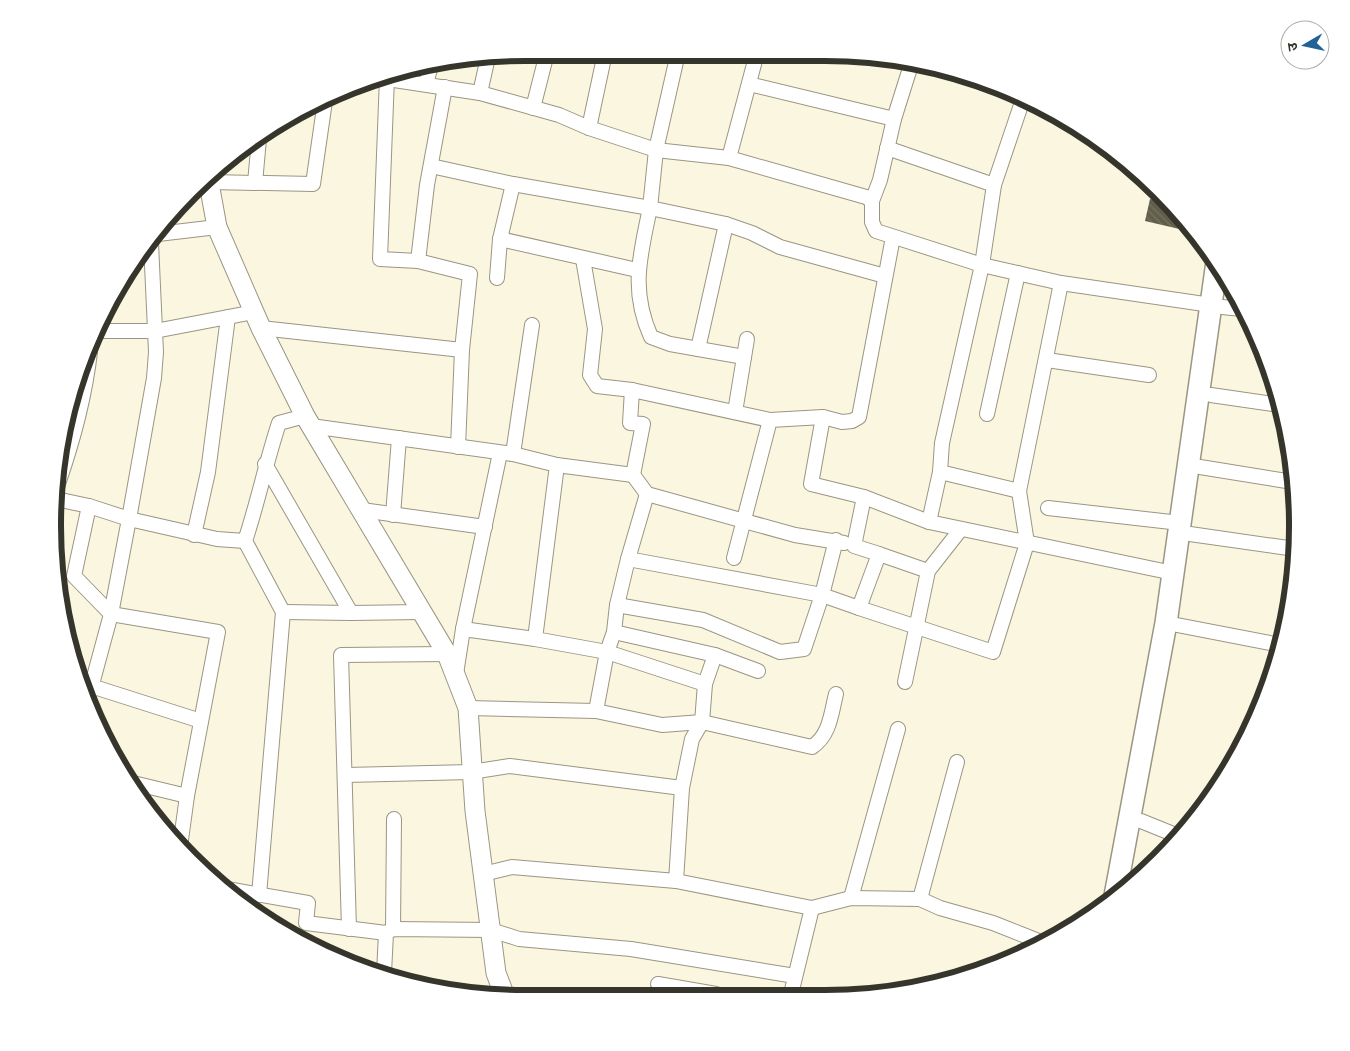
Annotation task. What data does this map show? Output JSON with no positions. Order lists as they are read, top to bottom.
{
  "north": "left"
}
